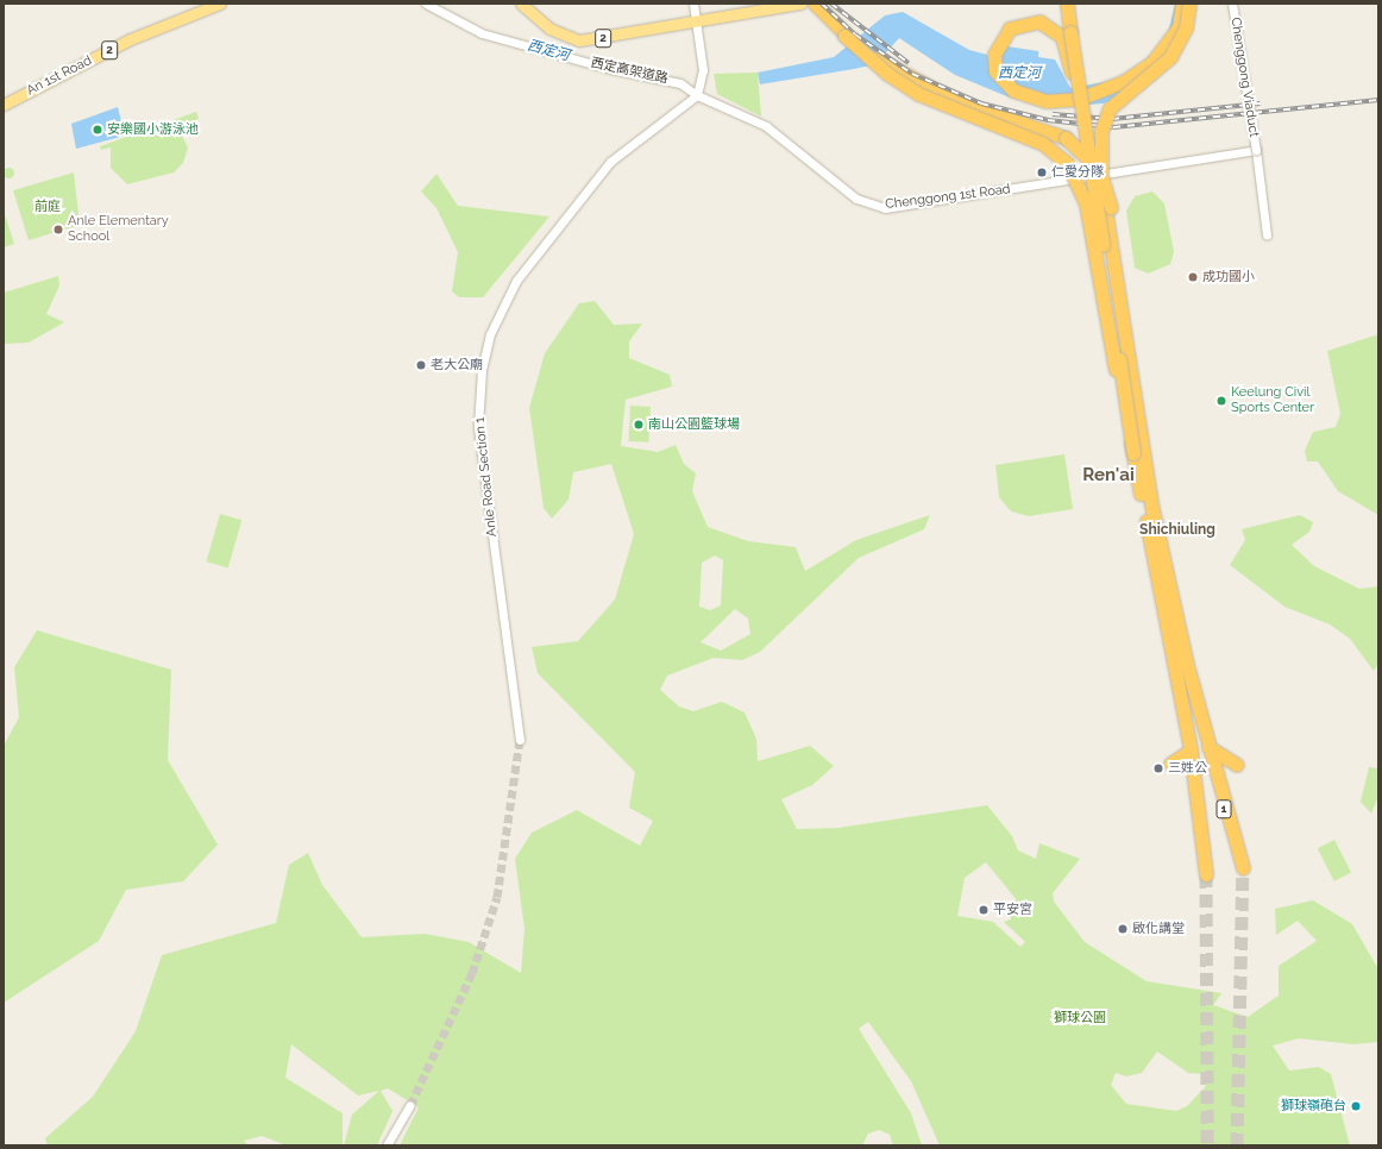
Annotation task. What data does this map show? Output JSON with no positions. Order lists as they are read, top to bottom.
{
  "streets": {
    "highway": ["1"],
    "main road": ["2", "An 1st Road"],
    "street": [
      "西定高架道路",
      "Chenggong Viaduct",
      "Chenggong 1st Road",
      "Anle Road Section 1"
    ]
  },
  "crossings": [
    ["西定高架道路", "Chenggong 1st Road"],
    ["西定高架道路", "Anle Road Section 1"],
    ["Chenggong Viaduct", "Chenggong 1st Road"],
    ["Chenggong 1st Road", "Anle Road Section 1"]
  ],
  "districts": ["Ren'ai", "Shichiuling"],
  "water": ["西定河"],
  "parks": ["前庭", "獅球公園"],
  "places": [
    "安樂國小游泳池",
    "仁愛分隊",
    "Anle Elementary School",
    "成功國小",
    "老大公廟",
    "Keelung Civil Sports Center",
    "南山公園籃球場",
    "三姓公",
    "平安宮",
    "啟化講堂",
    "獅球嶺砲台"
  ]
}
